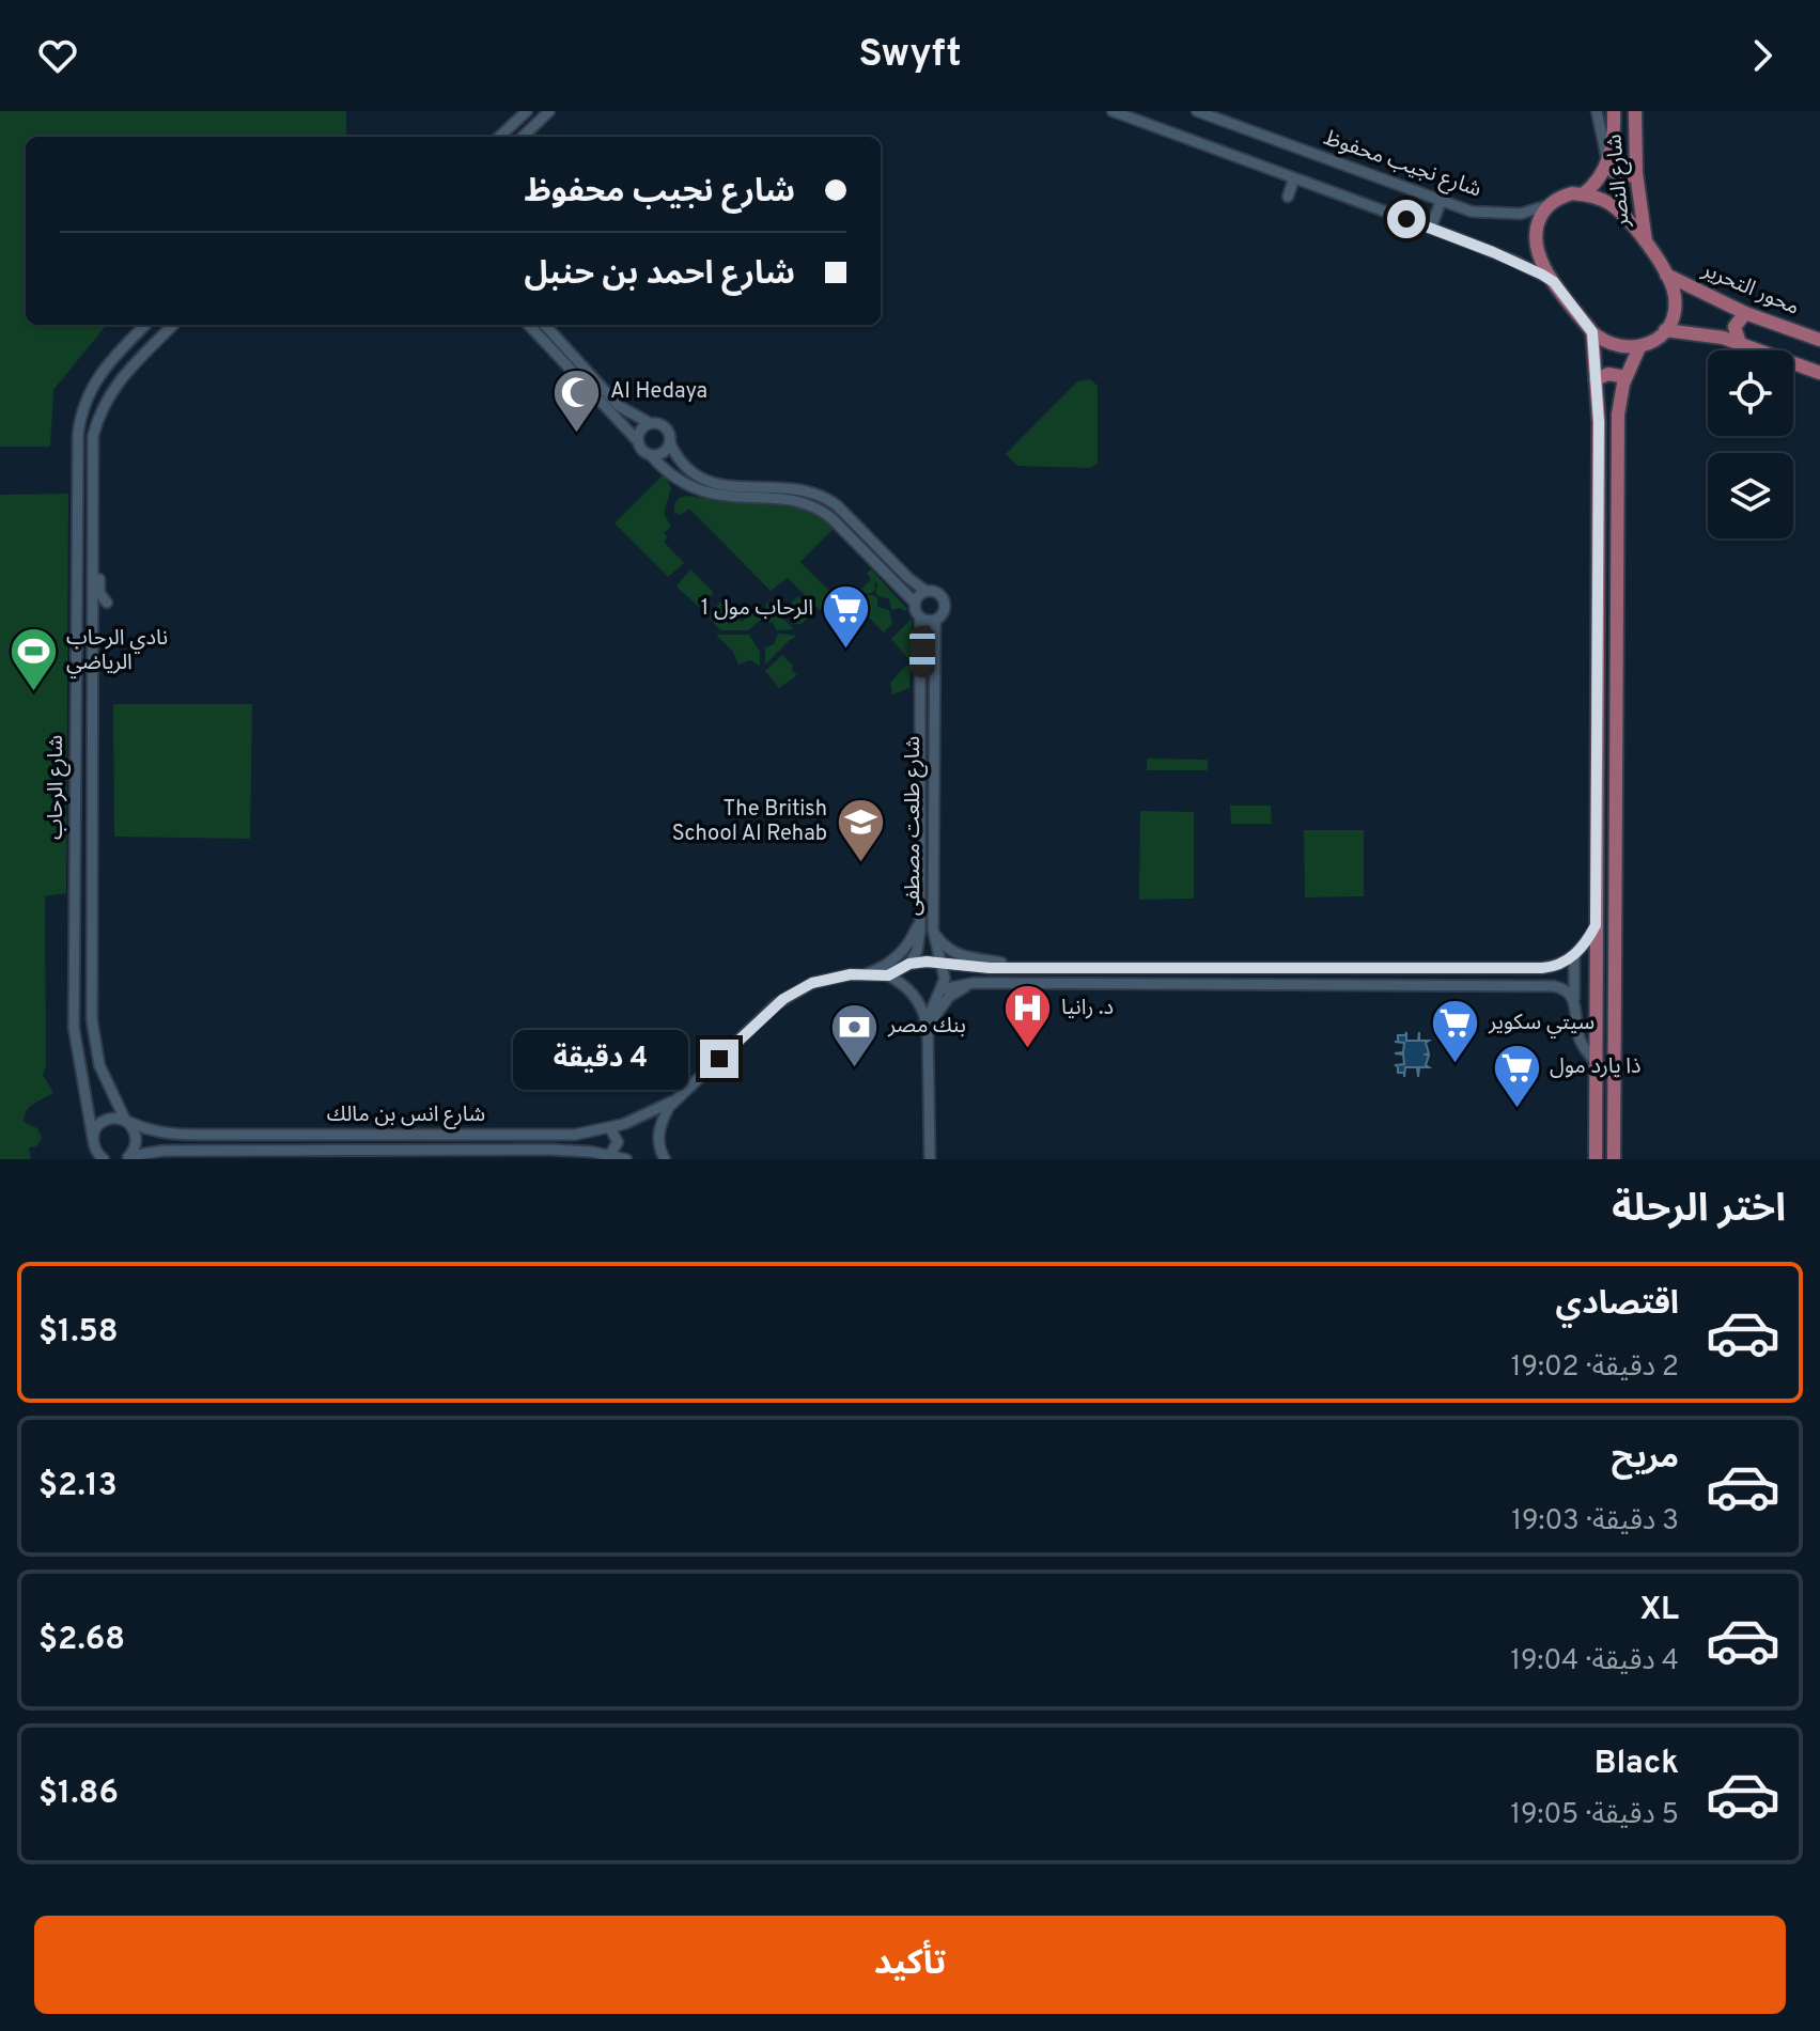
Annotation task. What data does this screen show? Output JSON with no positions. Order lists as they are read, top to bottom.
{
  "streets": {
    "main road": ["شارع النصر", "محور التحرير"],
    "street": [
      "شارع نجيب محفوظ",
      "شارع الرحاب",
      "شارع طلعت مصطفى",
      "شارع انس بن مالك"
    ]
  },
  "crossings": [
    ["شارع نجيب محفوظ", "شارع النصر"],
    ["شارع نجيب محفوظ", "محور التحرير"],
    ["شارع النصر", "محور التحرير"],
    ["شارع الرحاب", "شارع انس بن مالك"]
  ],
  "places": {
    "mosque": ["Al Hedaya"],
    "supermarket": ["الرحاب مول 1", "سيتي سكوير", "ذا يارد مول"],
    "sports": ["نادي الرحاب الرياضي"],
    "school or university": ["The British School Al Rehab"],
    "hospital": ["د. رانيا"],
    "bank": ["بنك مصر"]
  },
  "page": {
    "header": "Swyft",
    "banner": ["شارع نجيب محفوظ", "شارع احمد بن حنبل"],
    "bubble": "4 دقيقة",
    "heading": "اختر الرحلة",
    "list": [
      {
        "name": "اقتصادي",
        "note": "2 دقيقة · 19:02",
        "value": "$1.58"
      },
      {
        "name": "مريح",
        "note": "3 دقيقة · 19:03",
        "value": "$2.13"
      },
      {
        "name": "XL",
        "note": "4 دقيقة · 19:04",
        "value": "$2.68"
      },
      {
        "name": "Black",
        "note": "5 دقيقة · 19:05",
        "value": "$1.86"
      }
    ],
    "buttons": "تأكيد"
  }
}
